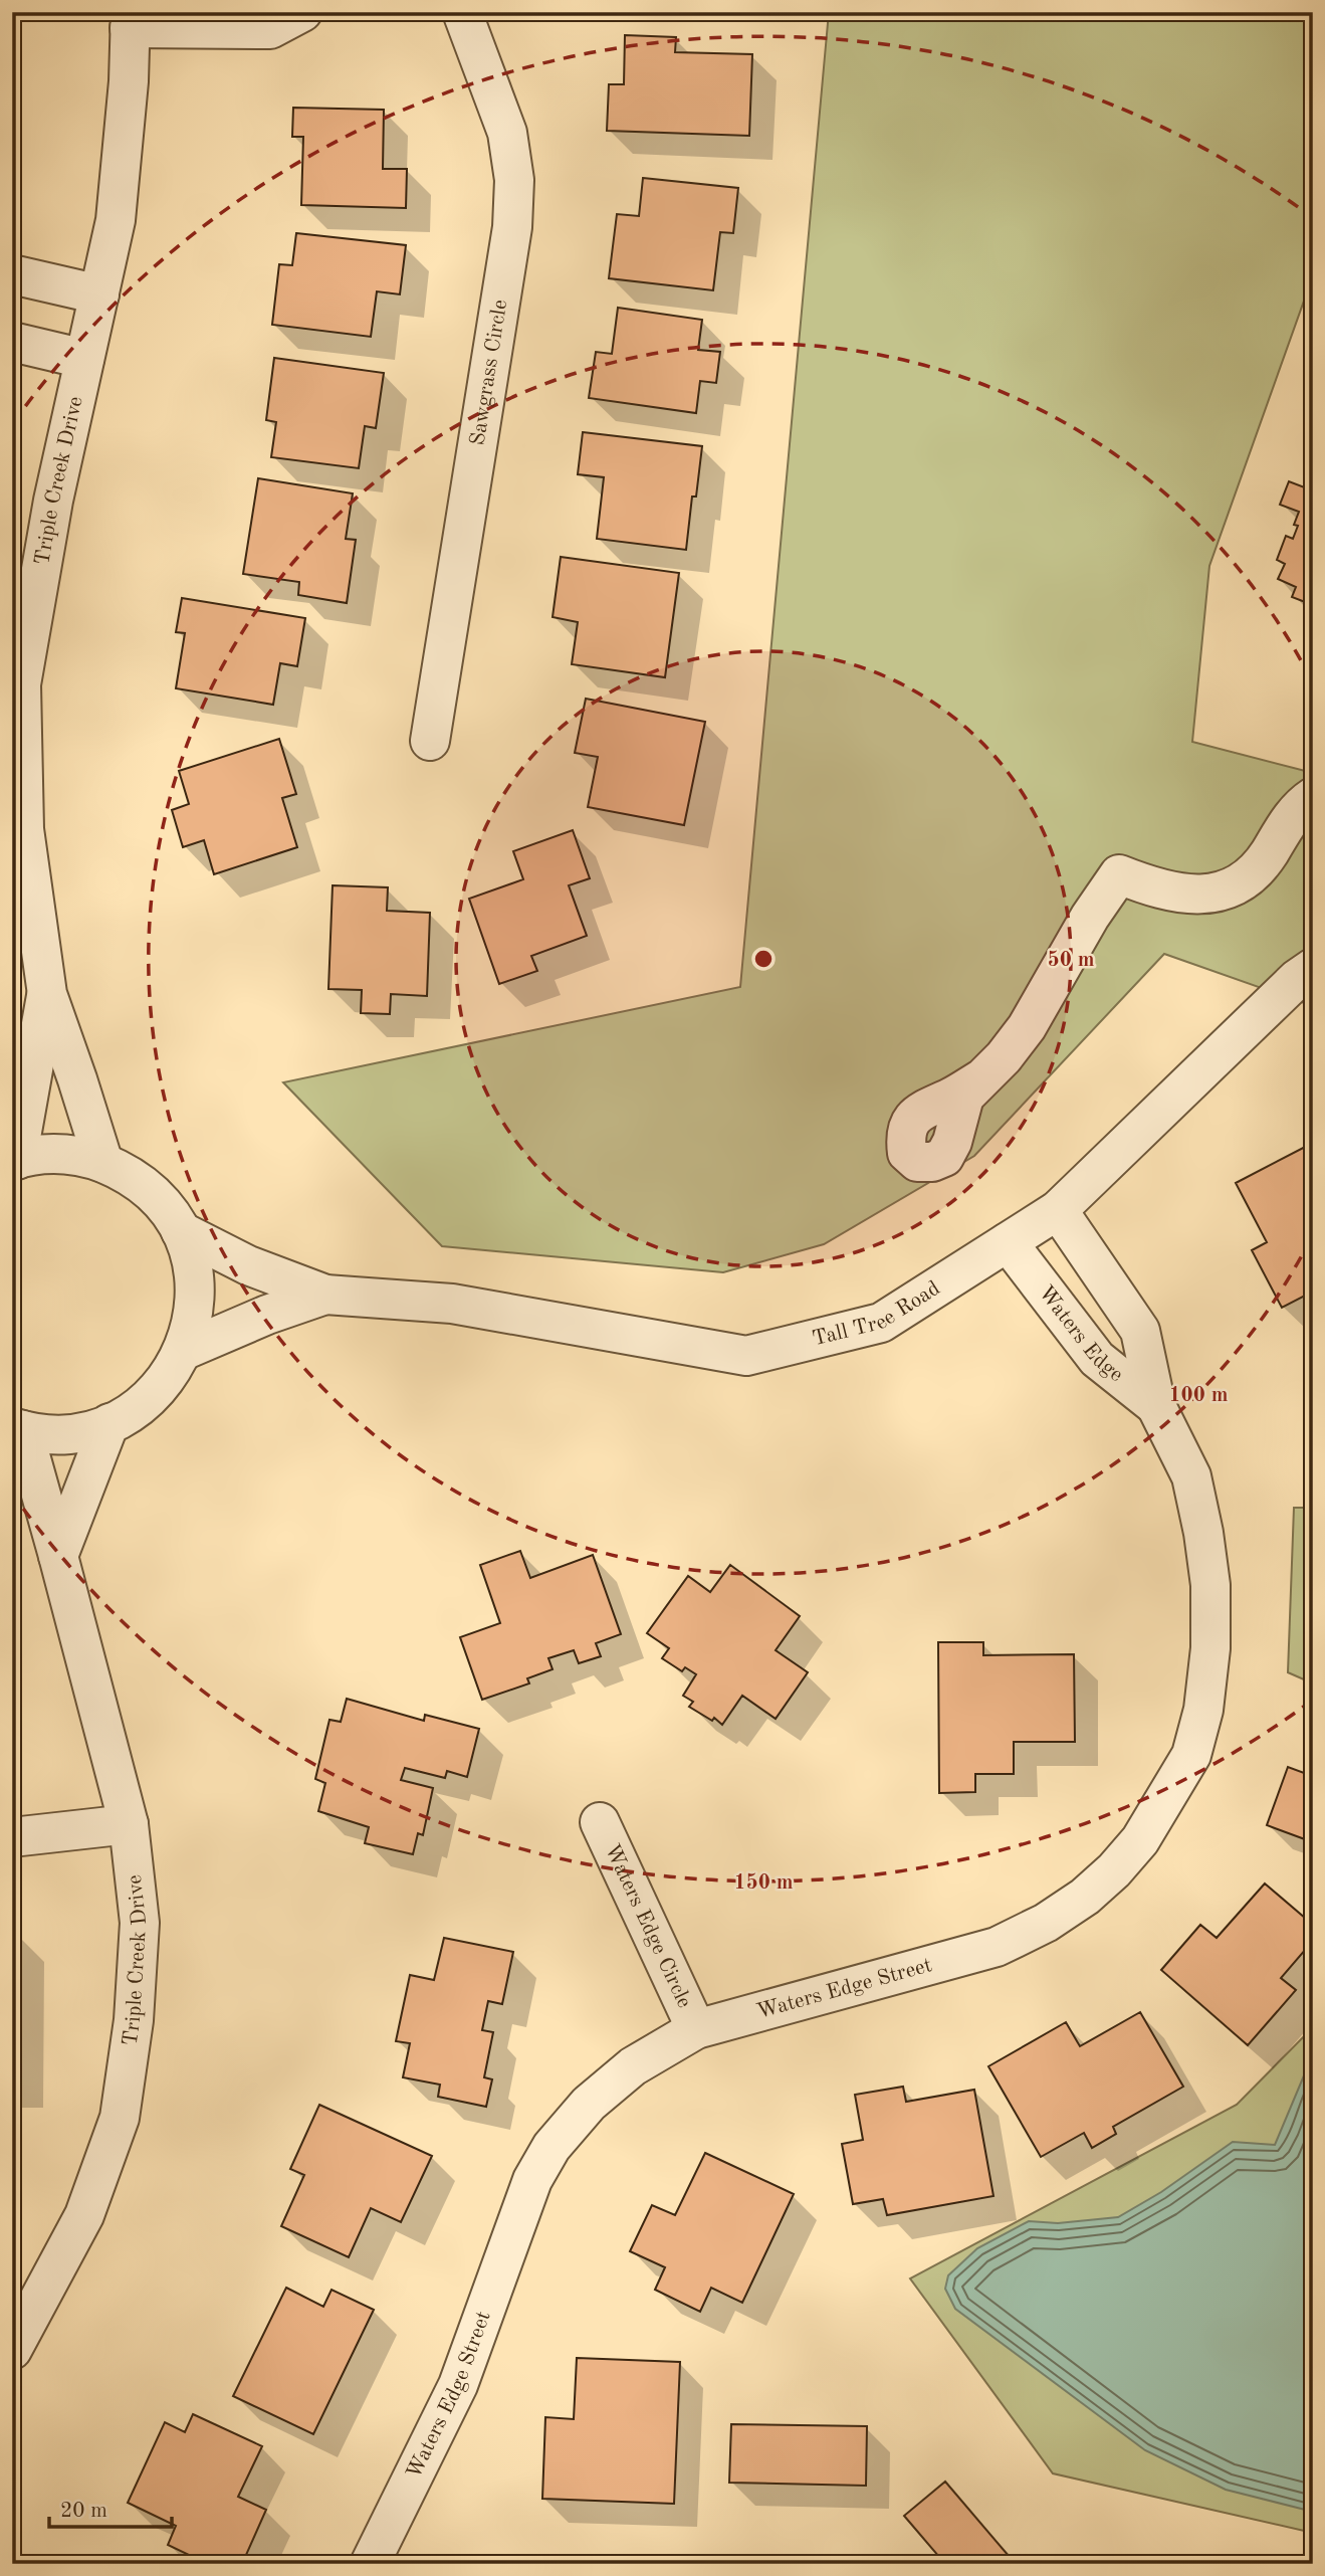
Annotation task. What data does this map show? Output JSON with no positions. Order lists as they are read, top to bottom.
{
  "streets": {
    "street": [
      "Sawgrass Circle",
      "Triple Creek Drive",
      "Tall Tree Road",
      "Waters Edge",
      "Waters Edge Circle",
      "Waters Edge Street"
    ]
  },
  "crossings": [
    ["Tall Tree Road", "Waters Edge"],
    ["Waters Edge", "Waters Edge Street"],
    ["Waters Edge Circle", "Waters Edge Street"]
  ],
  "scale_bar": "20 m",
  "rings": ["50 m", "100 m", "150 m"]
}
